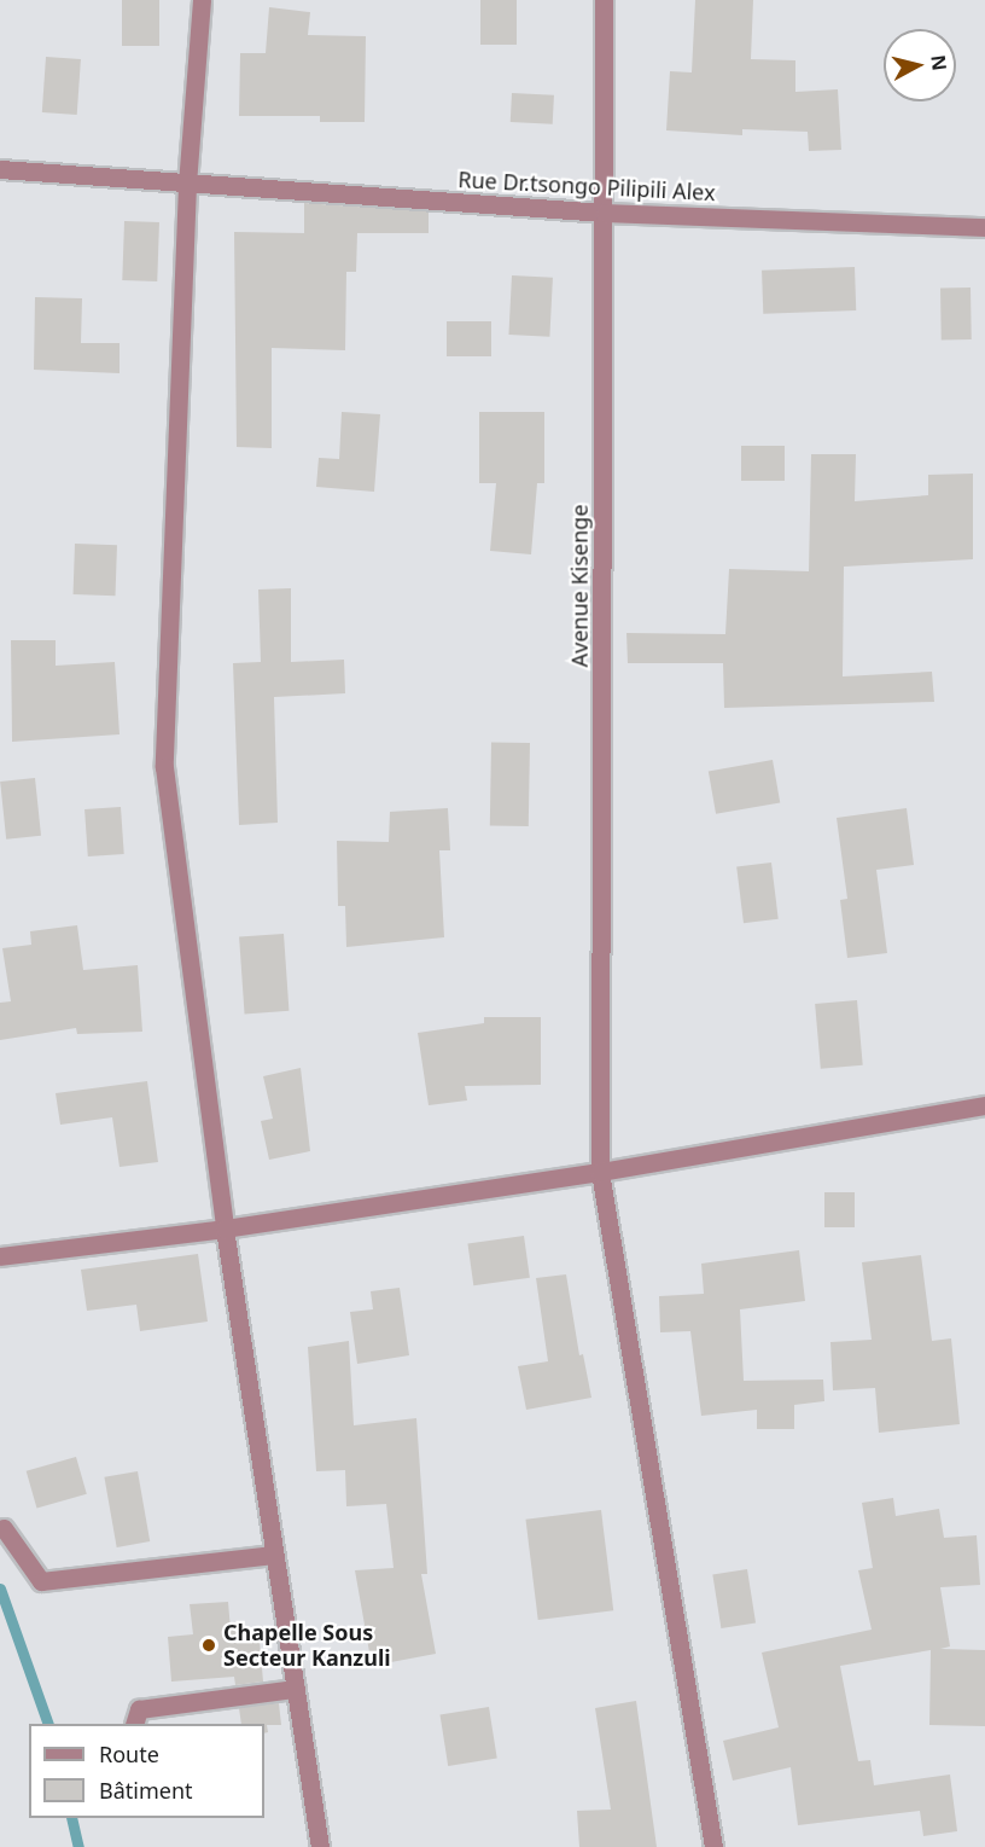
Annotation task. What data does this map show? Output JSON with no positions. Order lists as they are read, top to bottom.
{
  "streets": {
    "street": ["Rue Dr.tsongo Pilipili Alex", "Avenue Kisenge"]
  },
  "crossings": [
    ["Rue Dr.tsongo Pilipili Alex", "Avenue Kisenge"]
  ],
  "places": ["Chapelle Sous Secteur Kanzuli"],
  "legend": ["Route", "Bâtiment"],
  "north": "right"
}
